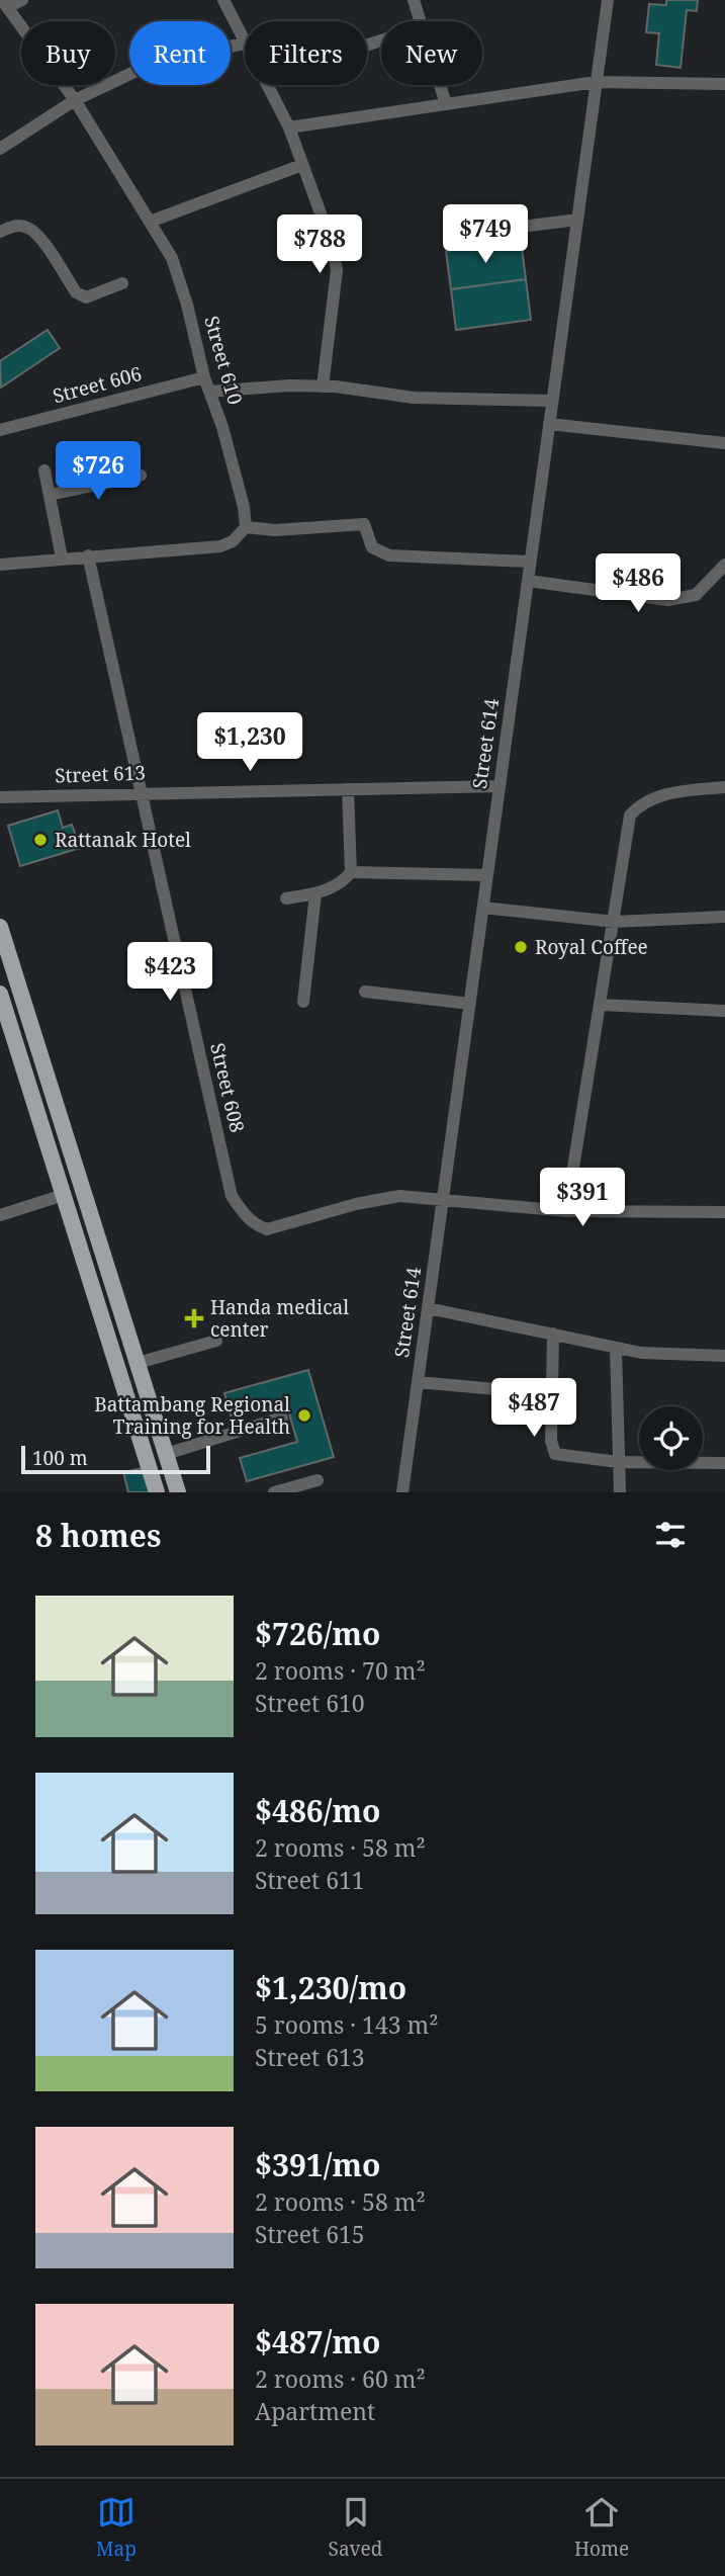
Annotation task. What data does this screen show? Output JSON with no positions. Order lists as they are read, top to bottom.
{
  "streets": {
    "street": [
      "Street 610",
      "Street 606",
      "Street 614",
      "Street 613",
      "Street 608"
    ]
  },
  "crossings": [
    ["Street 610", "Street 606"],
    ["Street 614", "Street 613"],
    ["Street 614", "Street 608"],
    ["Street 613", "Street 608"]
  ],
  "places": {
    "other": ["Rattanak Hotel", "Royal Coffee", "Battambang Regional Training for Health"],
    "health": ["Handa medical center"]
  },
  "scale_bar": "100 m",
  "page": {
    "chip": [
      "Buy",
      "Rent",
      "Filters",
      "New"
    ],
    "price": [
      "$749",
      "$788",
      "$726",
      "$486",
      "$1,230",
      "$423",
      "$391",
      "$487"
    ],
    "scale": "100 m",
    "heading": "8 homes",
    "list": [
      {
        "name": "$726/mo",
        "note": "2 rooms · 70 m² · Street 610"
      },
      {
        "name": "$486/mo",
        "note": "2 rooms · 58 m² · Street 611"
      },
      {
        "name": "$1,230/mo",
        "note": "5 rooms · 143 m² · Street 613"
      },
      {
        "name": "$391/mo",
        "note": "2 rooms · 58 m² · Street 615"
      },
      {
        "name": "$487/mo",
        "note": "2 rooms · 60 m² · Apartment"
      }
    ],
    "tabs": ["Map", "Saved", "Home"]
  }
}
